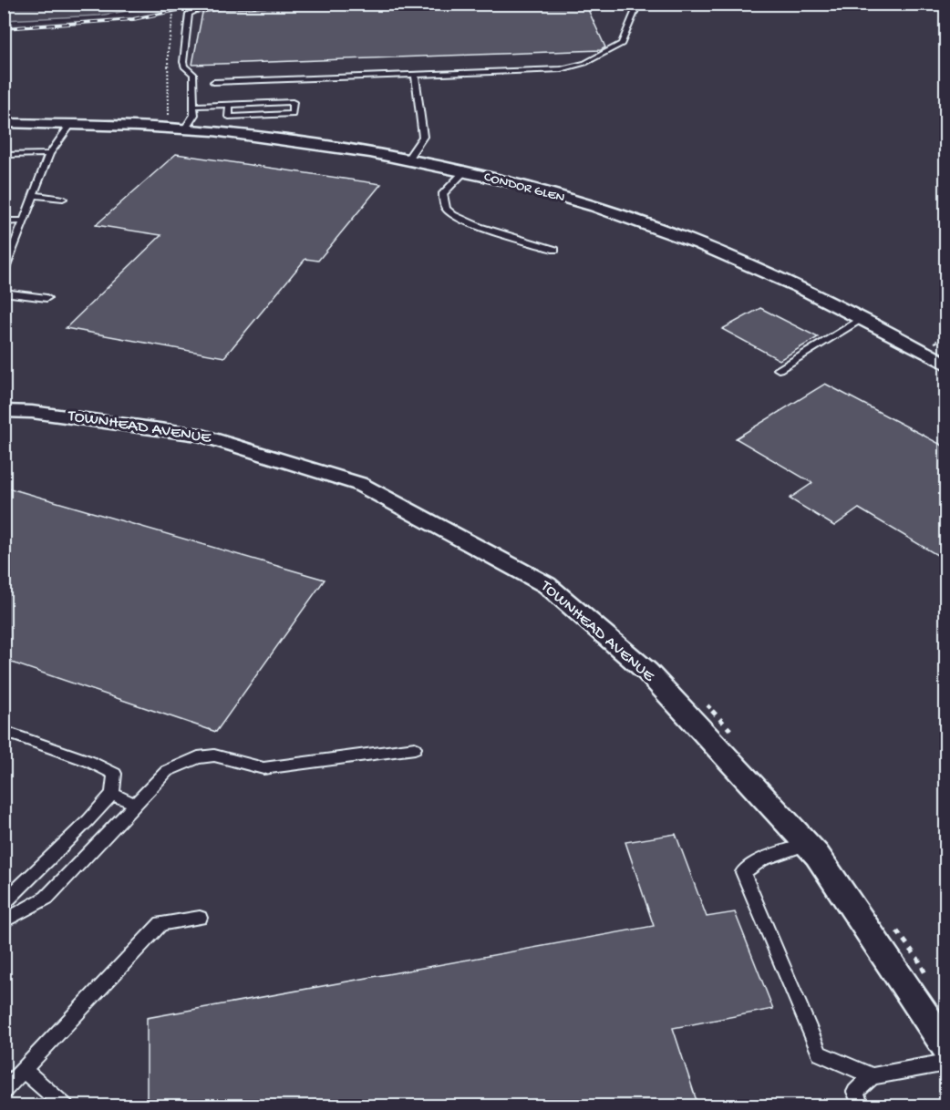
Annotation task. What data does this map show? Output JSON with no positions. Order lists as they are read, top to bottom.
{
  "streets": {
    "street": ["CONDOR GLEN", "TOWNHEAD AVENUE"]
  }
}
